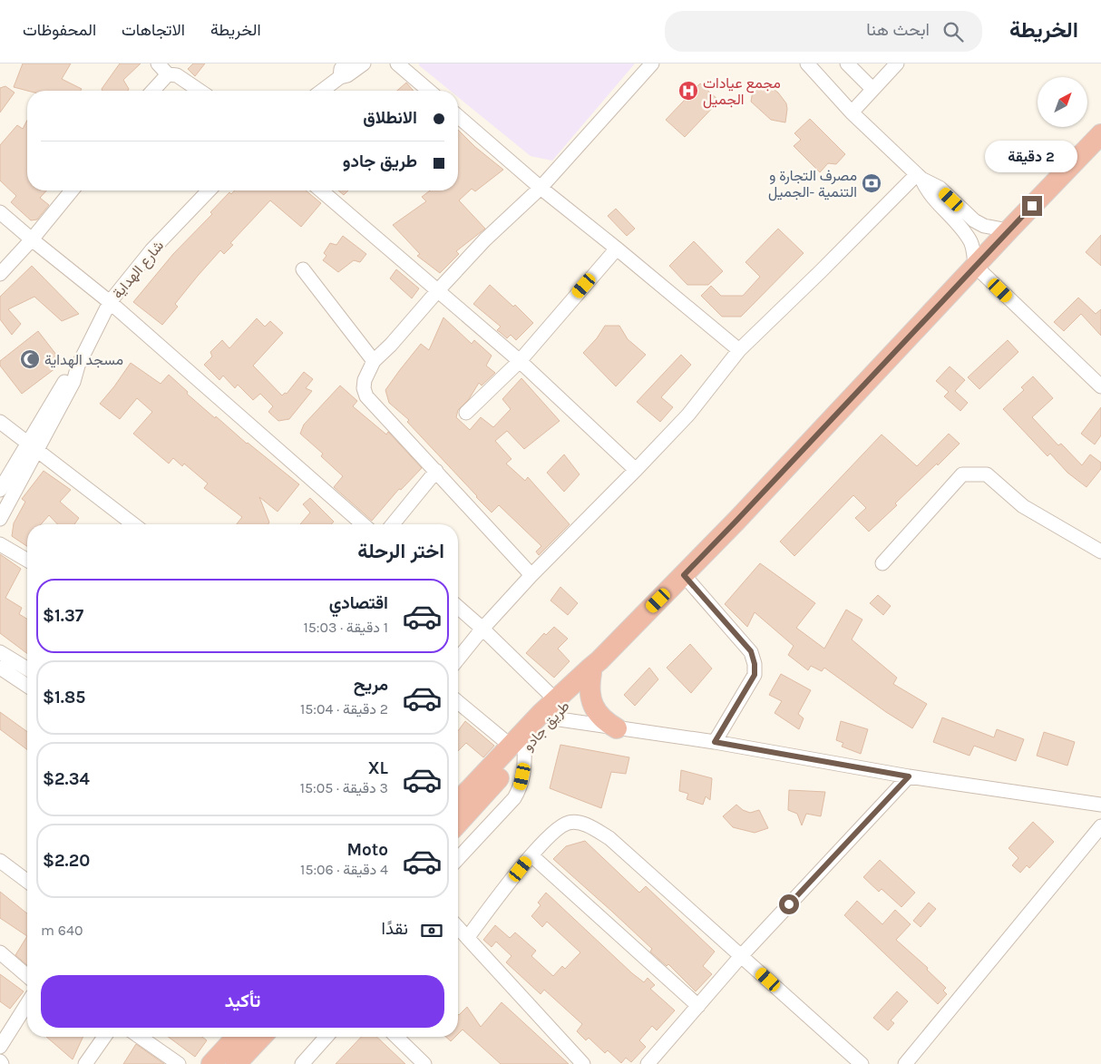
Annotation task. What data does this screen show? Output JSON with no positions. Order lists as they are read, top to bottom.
{
  "streets": {
    "highway": ["طريق جادو"],
    "street": ["شارع الهداية"]
  },
  "places": {
    "hospital": ["مجمع عيادات الجميل"],
    "bank": ["مصرف التجارة و التنمية -الجميل"],
    "mosque": ["مسجد الهداية"]
  },
  "north": "top right",
  "page": {
    "header": "الخريطة",
    "search": "ابحث هنا",
    "nav": ["الخريطة", "الاتجاهات", "المحفوظات"],
    "banner": ["الانطلاق", "طريق جادو"],
    "bubble": "2 دقيقة",
    "heading": "اختر الرحلة",
    "list": [
      {
        "name": "اقتصادي",
        "note": "1 دقيقة · 15:03",
        "value": "$1.37"
      },
      {
        "name": "مريح",
        "note": "2 دقيقة · 15:04",
        "value": "$1.85"
      },
      {
        "name": "XL",
        "note": "3 دقيقة · 15:05",
        "value": "$2.34"
      },
      {
        "name": "Moto",
        "note": "4 دقيقة · 15:06",
        "value": "$2.20"
      }
    ],
    "pay": ["نقدًا", "640 m"],
    "buttons": "تأكيد"
  }
}
